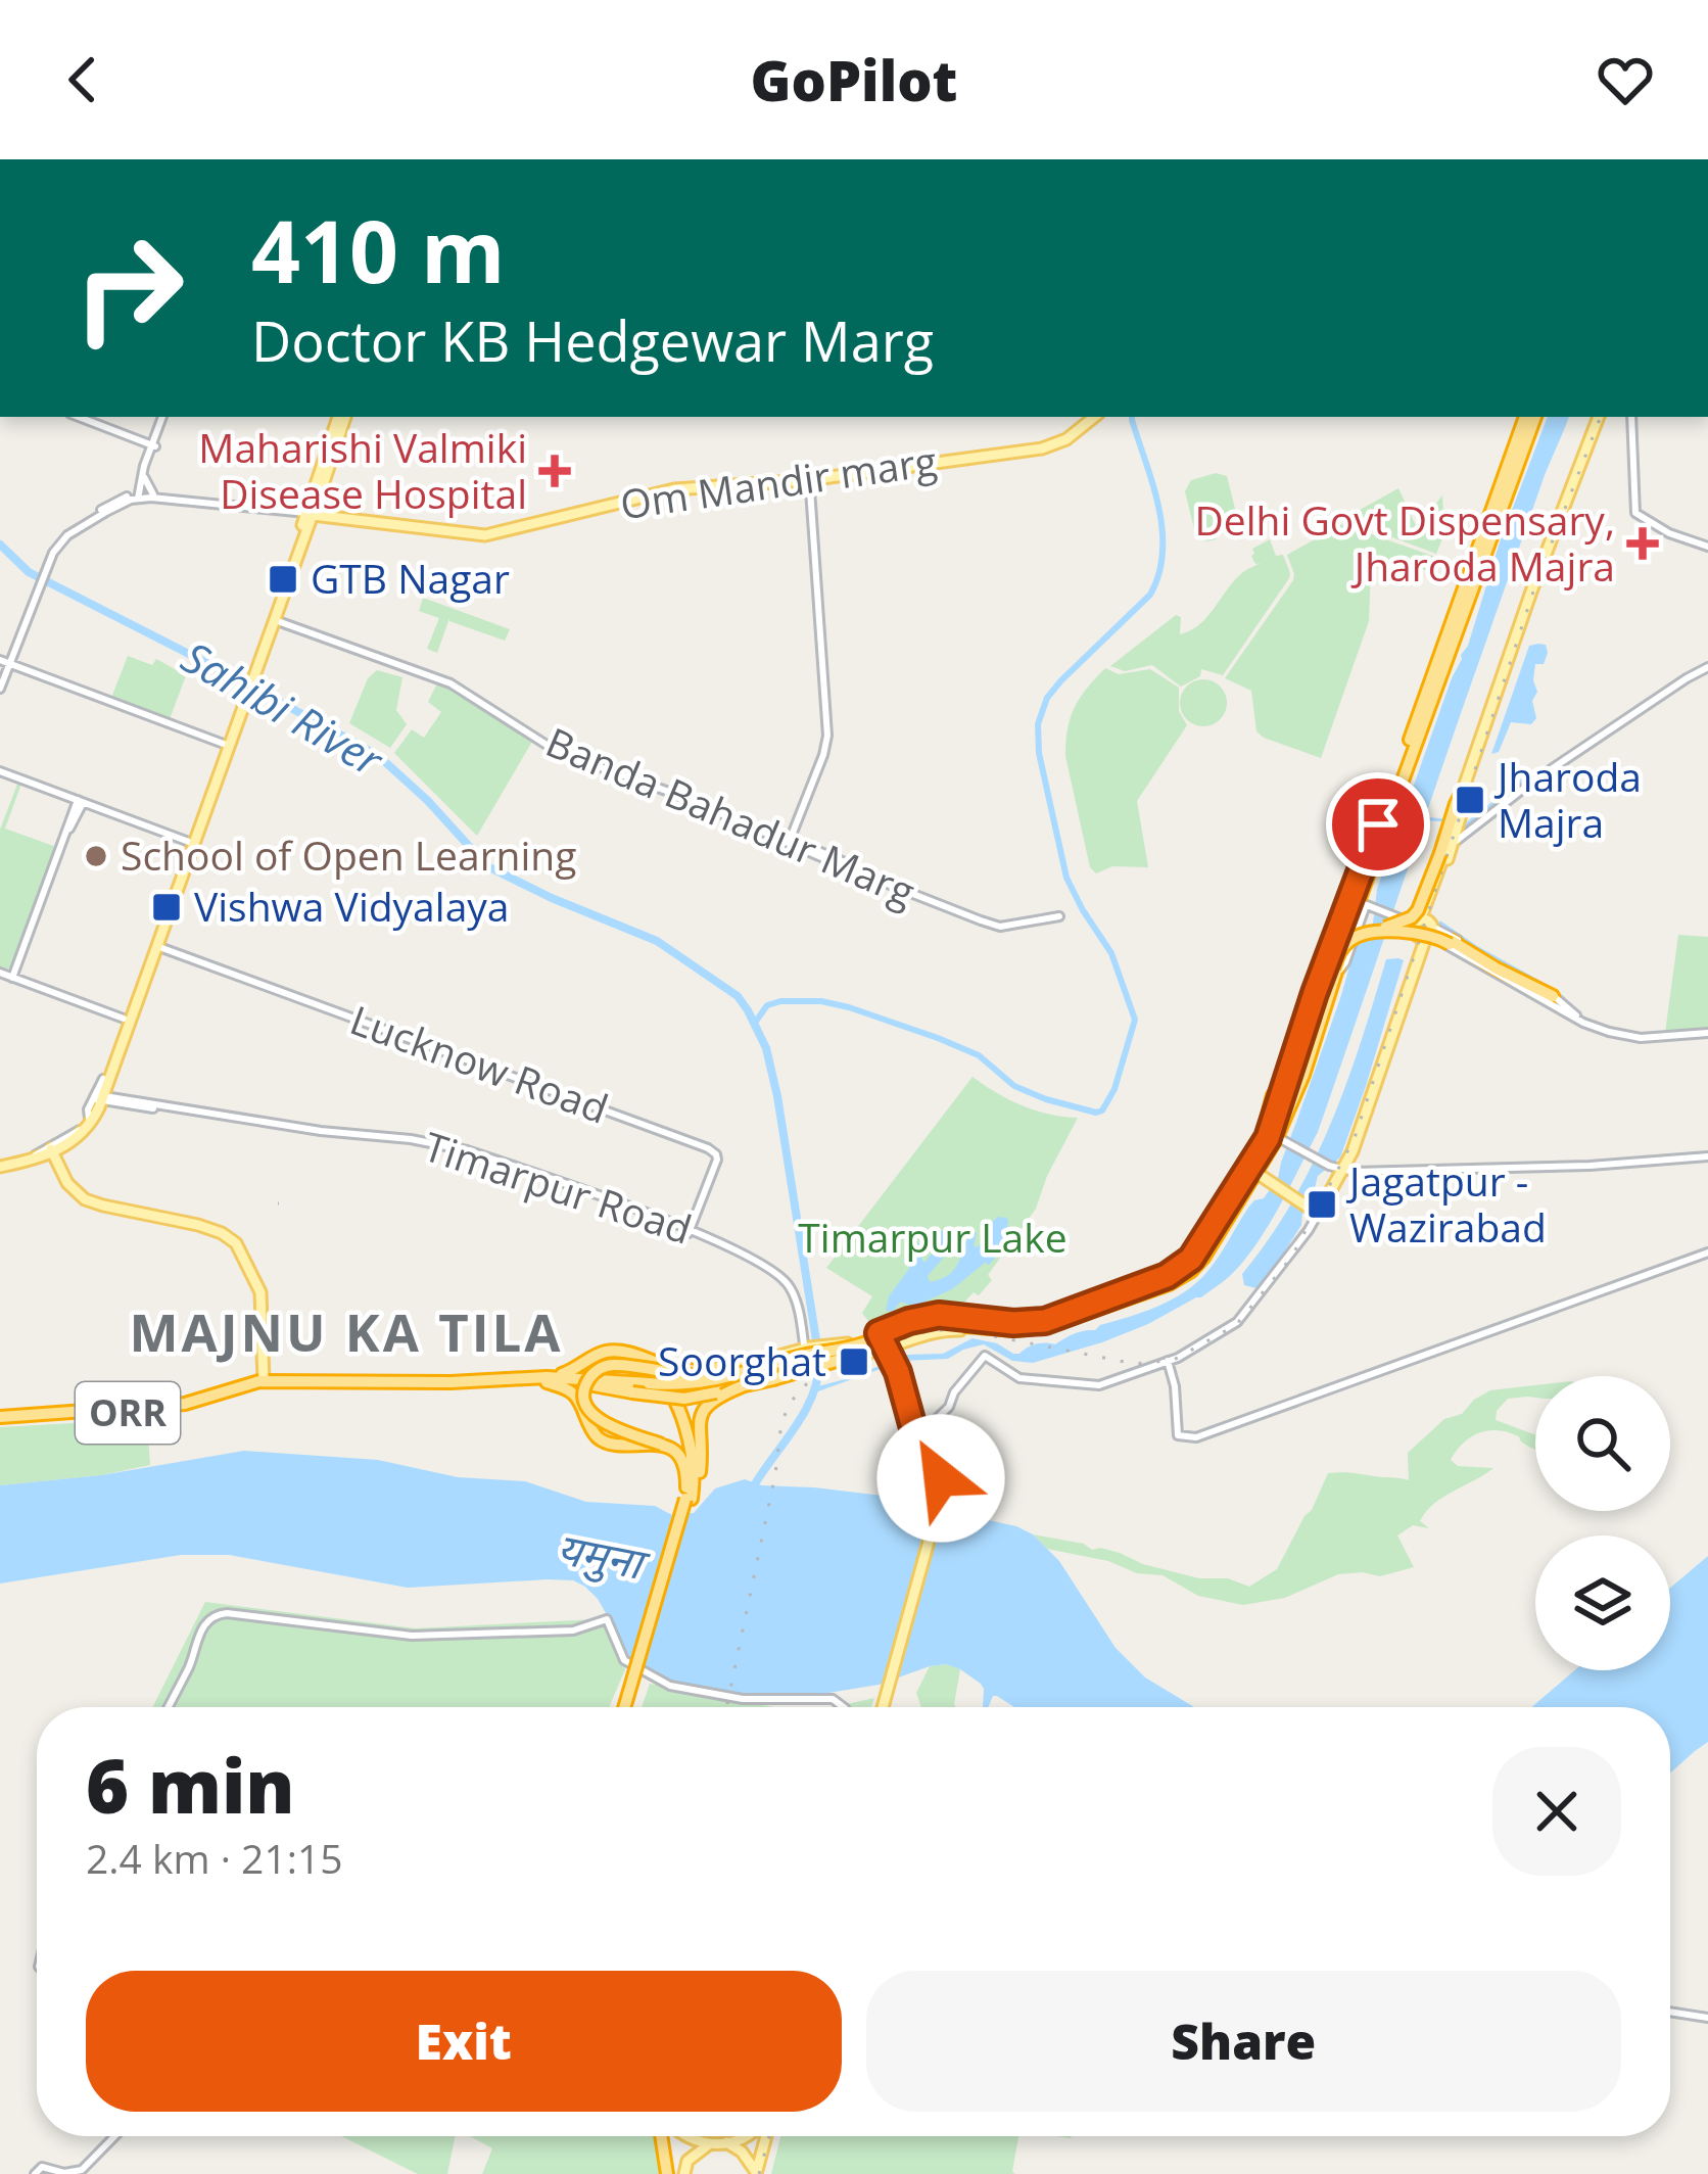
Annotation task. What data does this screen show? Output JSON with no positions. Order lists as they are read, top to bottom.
{
  "streets": {
    "highway": ["ORR"],
    "main road": ["Om Mandir marg"],
    "street": ["Banda Bahadur Marg", "Lucknow Road", "Timarpur Road"]
  },
  "crossings": [
    ["Lucknow Road", "Timarpur Road"],
    ["Timarpur Road", "ORR"]
  ],
  "districts": ["MAJNU KA TILA"],
  "water": ["Sahibi River", "यमुना"],
  "parks": ["Timarpur Lake"],
  "places": {
    "health": ["Maharishi Valmiki Disease Hospital", "Delhi Govt Dispensary, Jharoda Majra"],
    "transit": [
      "GTB Nagar",
      "Jharoda Majra",
      "Vishwa Vidyalaya",
      "Jagatpur - Wazirabad",
      "Soorghat"
    ],
    "other": ["School of Open Learning"]
  },
  "page": {
    "header": "GoPilot",
    "turn": ["410 m", "Doctor KB Hedgewar Marg"],
    "heading": ["6 min", "2.4 km · 21:15"],
    "buttons": ["Exit", "Share"]
  }
}
